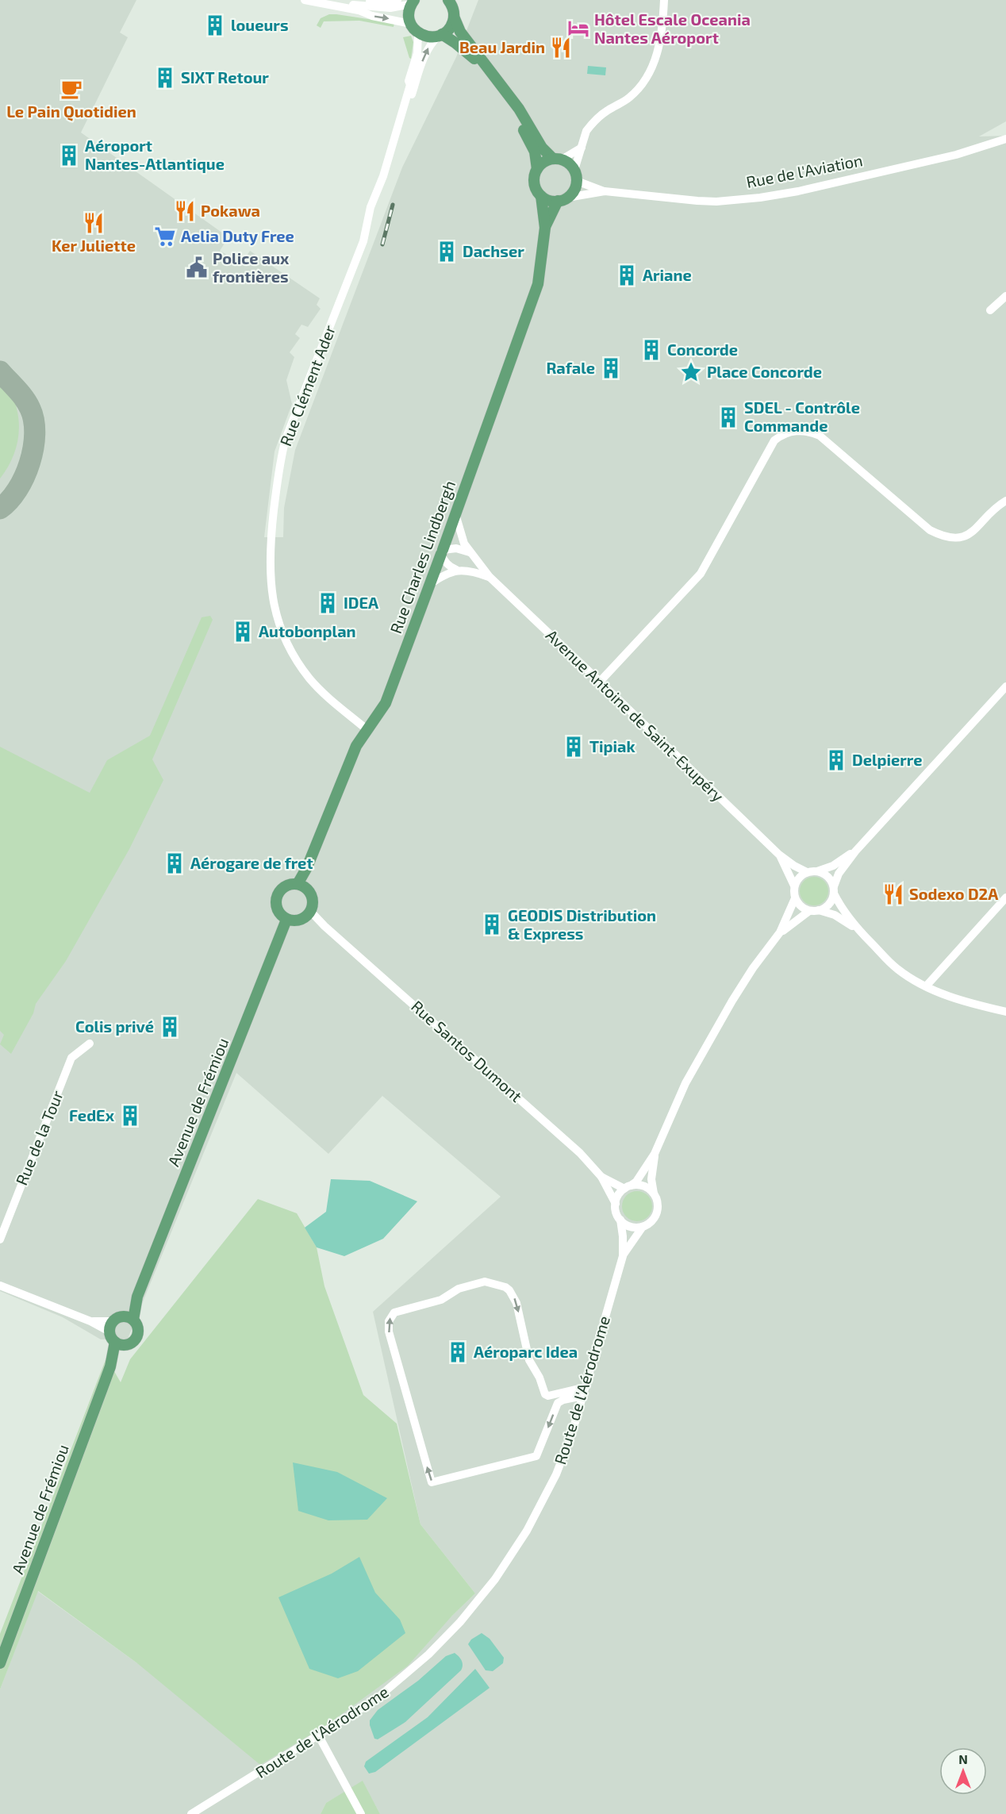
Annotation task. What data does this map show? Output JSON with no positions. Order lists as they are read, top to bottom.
{
  "streets": {
    "main road": ["Rue Charles Lindbergh", "Avenue de Frémiou"],
    "street": [
      "Rue de l'Aviation",
      "Rue Clément Ader",
      "Avenue Antoine de Saint-Exupéry",
      "Rue Santos Dumont",
      "Rue de la Tour",
      "Route de l'Aérodrome"
    ]
  },
  "crossings": [
    ["Rue de l'Aviation", "Rue Charles Lindbergh"],
    ["Rue Clément Ader", "Rue Charles Lindbergh"],
    ["Rue Charles Lindbergh", "Avenue Antoine de Saint-Exupéry"],
    ["Rue Charles Lindbergh", "Rue Santos Dumont"],
    ["Rue Charles Lindbergh", "Avenue de Frémiou"],
    ["Rue Santos Dumont", "Avenue de Frémiou"],
    ["Rue Santos Dumont", "Route de l'Aérodrome"]
  ],
  "places": {
    "building": [
      "loueurs",
      "SIXT Retour",
      "Aéroport Nantes-Atlantique",
      "Dachser",
      "Ariane",
      "Concorde",
      "Rafale",
      "SDEL - Contrôle Commande",
      "IDEA",
      "Autobonplan",
      "Tipiak",
      "Delpierre",
      "Aérogare de fret",
      "GEODIS Distribution & Express",
      "Colis privé",
      "FedEx",
      "Aéroparc Idea"
    ],
    "hotel": ["Hôtel Escale Oceania Nantes Aéroport"],
    "restaurant": [
      "Beau Jardin",
      "Pokawa",
      "Ker Juliette",
      "Sodexo D2A"
    ],
    "cafe": ["Le Pain Quotidien"],
    "supermarket": ["Aelia Duty Free"],
    "public building": ["Police aux frontières"],
    "place": ["Place Concorde"]
  },
  "north": "top"
}
